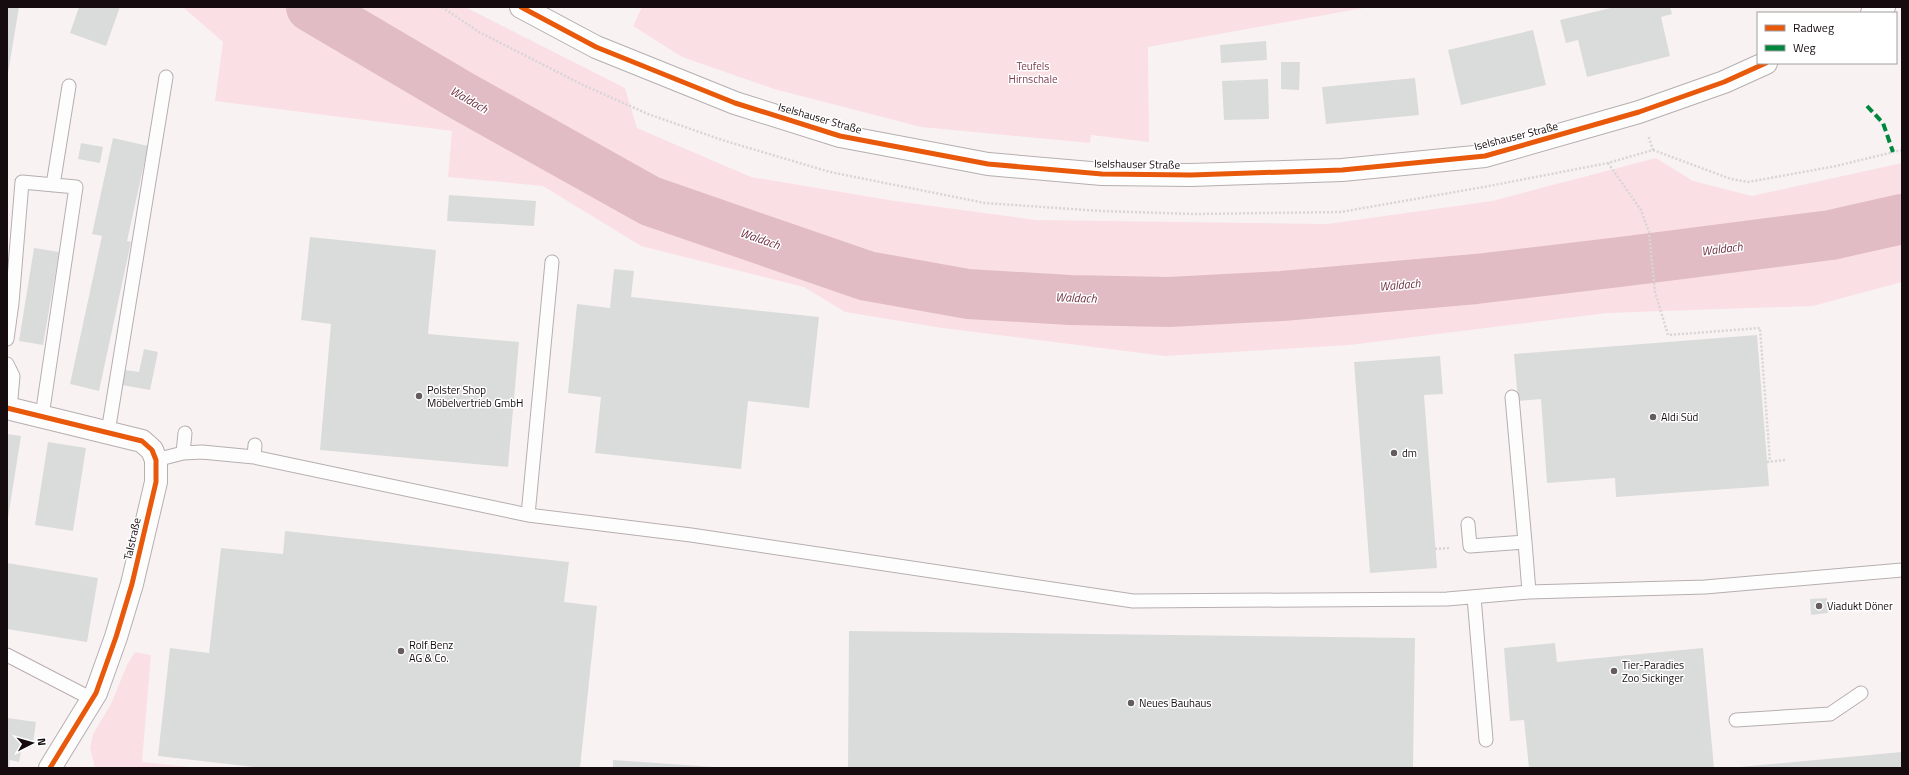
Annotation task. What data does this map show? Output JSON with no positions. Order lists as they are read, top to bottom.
{
  "streets": {
    "street": ["Iselshauser Straße", "Talstraße"]
  },
  "water": ["Waldach"],
  "parks": ["Teufels Hirnschale"],
  "places": [
    "Polster Shop Möbelvertrieb GmbH",
    "Aldi Süd",
    "dm",
    "Viadukt Döner",
    "Rolf Benz AG & Co.",
    "Tier-Paradies Zoo Sickinger",
    "Neues Bauhaus"
  ],
  "legend": ["Radweg", "Weg"],
  "north": "right"
}
